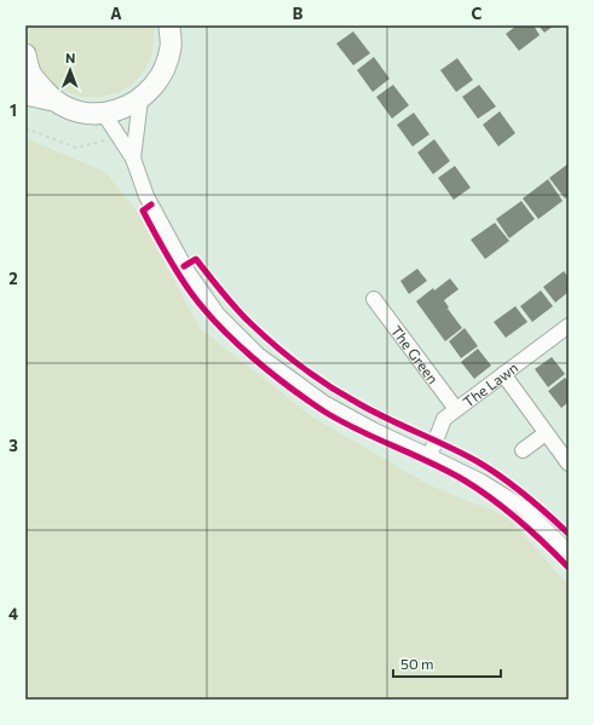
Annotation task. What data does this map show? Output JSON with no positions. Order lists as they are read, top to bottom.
{
  "streets": {
    "street": ["The Green", "The Lawn"]
  },
  "crossings": [
    ["The Green", "The Lawn"]
  ],
  "scale_bar": "50 m",
  "north": "top",
  "grid": {
    "columns": ["A", "B", "C"],
    "rows": [
      "1",
      "2",
      "3",
      "4"
    ]
  }
}
